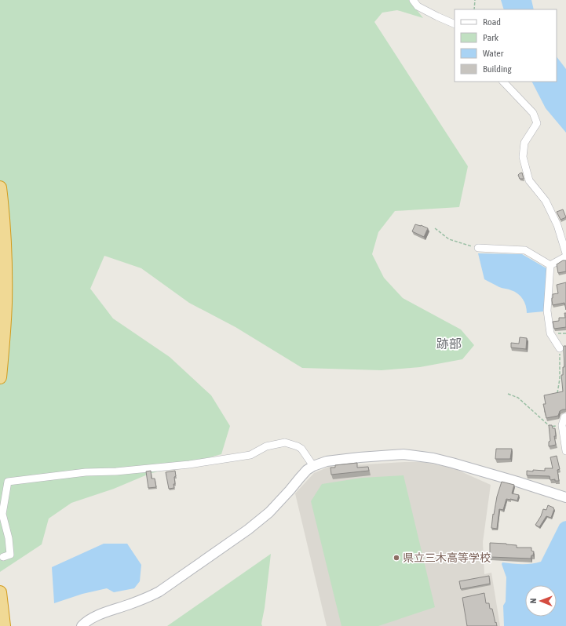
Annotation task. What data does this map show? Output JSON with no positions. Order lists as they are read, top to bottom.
{
  "districts": ["跡部"],
  "places": ["県立三木高等学校"],
  "legend": [
    "Road",
    "Park",
    "Water",
    "Building"
  ],
  "north": "left"
}
